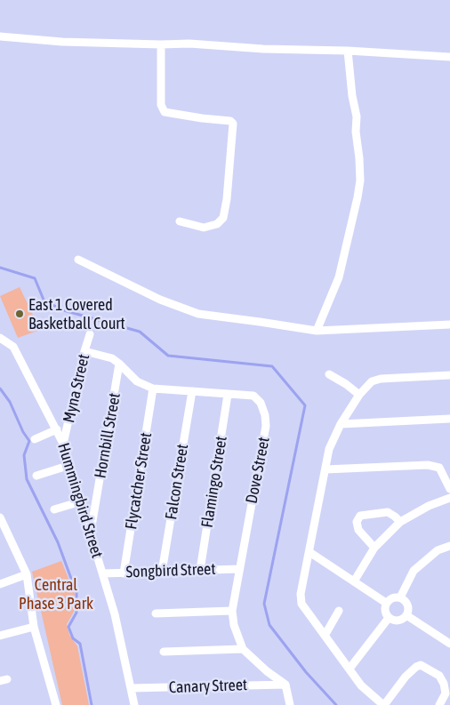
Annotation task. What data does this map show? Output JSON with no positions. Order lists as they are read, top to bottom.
{
  "streets": {
    "street": [
      "Myna Street",
      "Hornbill Street",
      "Dove Street",
      "Flycatcher Street",
      "Falcon Street",
      "Flamingo Street",
      "Hummingbird Street",
      "Songbird Street",
      "Canary Street"
    ]
  },
  "crossings": [
    ["Myna Street", "Dove Street"],
    ["Myna Street", "Hummingbird Street"],
    ["Hornbill Street", "Dove Street"],
    ["Hornbill Street", "Hummingbird Street"],
    ["Dove Street", "Flycatcher Street"],
    ["Dove Street", "Falcon Street"],
    ["Dove Street", "Flamingo Street"],
    ["Dove Street", "Songbird Street"],
    ["Dove Street", "Canary Street"],
    ["Flycatcher Street", "Songbird Street"],
    ["Falcon Street", "Songbird Street"],
    ["Flamingo Street", "Songbird Street"],
    ["Hummingbird Street", "Songbird Street"],
    ["Hummingbird Street", "Canary Street"]
  ],
  "parks": ["Central Phase 3 Park"],
  "places": ["East 1 Covered Basketball Court"]
}
